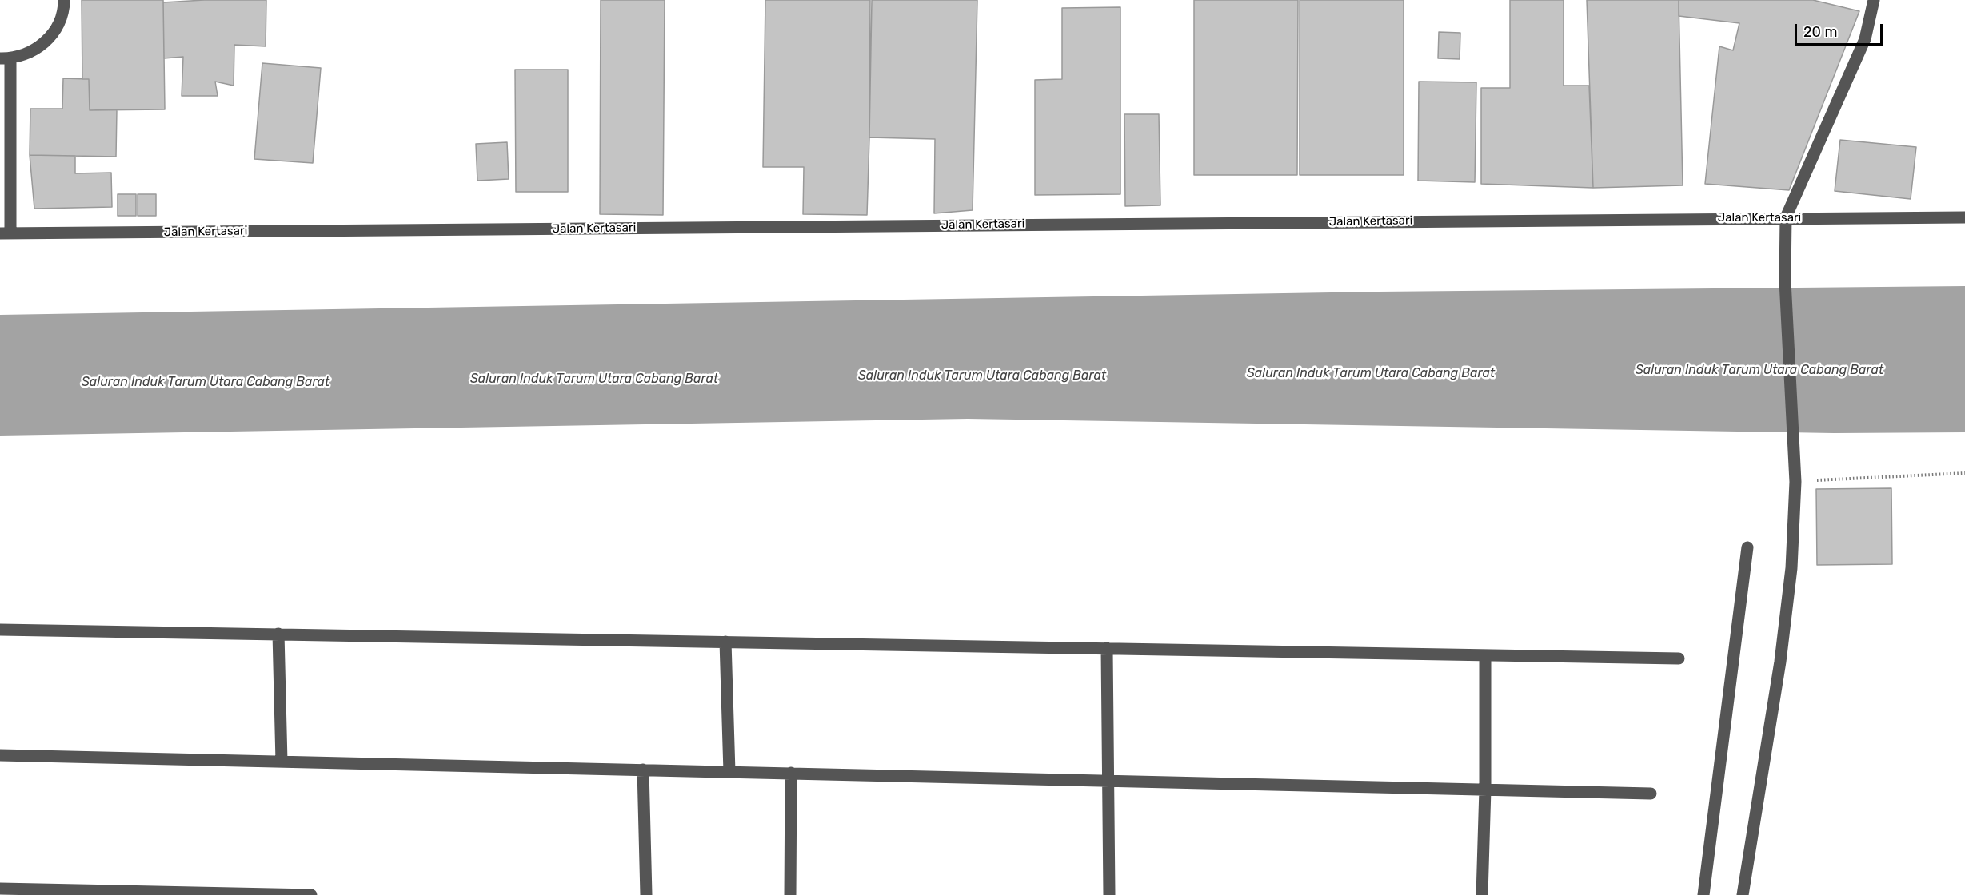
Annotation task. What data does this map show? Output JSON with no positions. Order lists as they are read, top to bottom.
{
  "streets": {
    "street": ["Jalan Kertasari"]
  },
  "water": ["Saluran Induk Tarum Utara Cabang Barat"],
  "scale_bar": "20 m"
}
